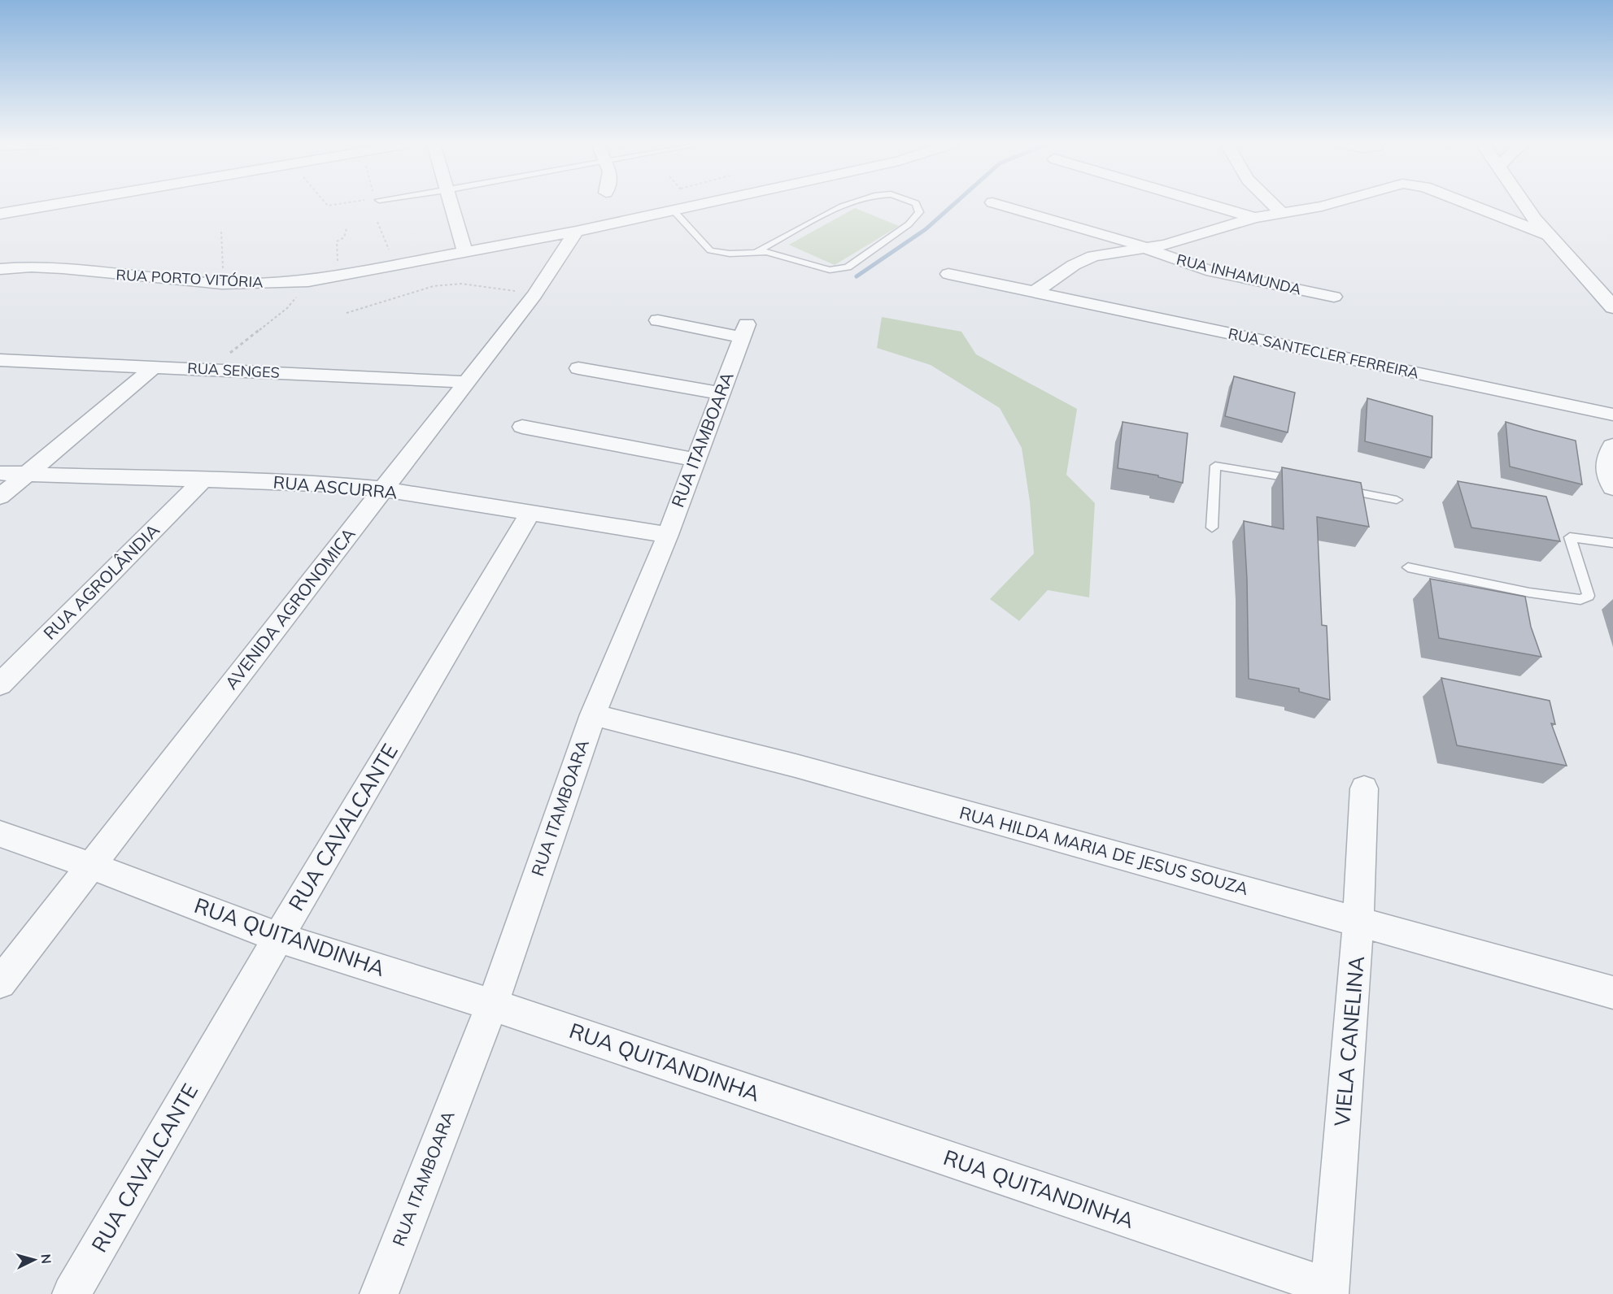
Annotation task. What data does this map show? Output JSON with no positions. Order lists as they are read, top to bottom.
{
  "streets": {
    "street": [
      "RUA INHAMUNDA",
      "RUA PORTO VITÓRIA",
      "RUA SANTECLER FERREIRA",
      "RUA SENGES",
      "RUA ITAMBOARA",
      "RUA ASCURRA",
      "RUA AGROLÂNDIA",
      "AVENIDA AGRONOMICA",
      "RUA CAVALCANTE",
      "RUA HILDA MARIA DE JESUS SOUZA",
      "RUA QUITANDINHA",
      "VIELA CANELINA"
    ]
  },
  "crossings": [
    ["RUA PORTO VITÓRIA", "AVENIDA AGRONOMICA"],
    ["RUA SENGES", "AVENIDA AGRONOMICA"],
    ["RUA ITAMBOARA", "RUA ASCURRA"],
    ["RUA ITAMBOARA", "RUA HILDA MARIA DE JESUS SOUZA"],
    ["RUA ITAMBOARA", "RUA QUITANDINHA"],
    ["RUA ASCURRA", "RUA AGROLÂNDIA"],
    ["RUA ASCURRA", "AVENIDA AGRONOMICA"],
    ["RUA ASCURRA", "RUA CAVALCANTE"],
    ["AVENIDA AGRONOMICA", "RUA QUITANDINHA"],
    ["RUA CAVALCANTE", "RUA QUITANDINHA"],
    ["RUA HILDA MARIA DE JESUS SOUZA", "VIELA CANELINA"],
    ["RUA QUITANDINHA", "VIELA CANELINA"]
  ],
  "north": "right"
}
